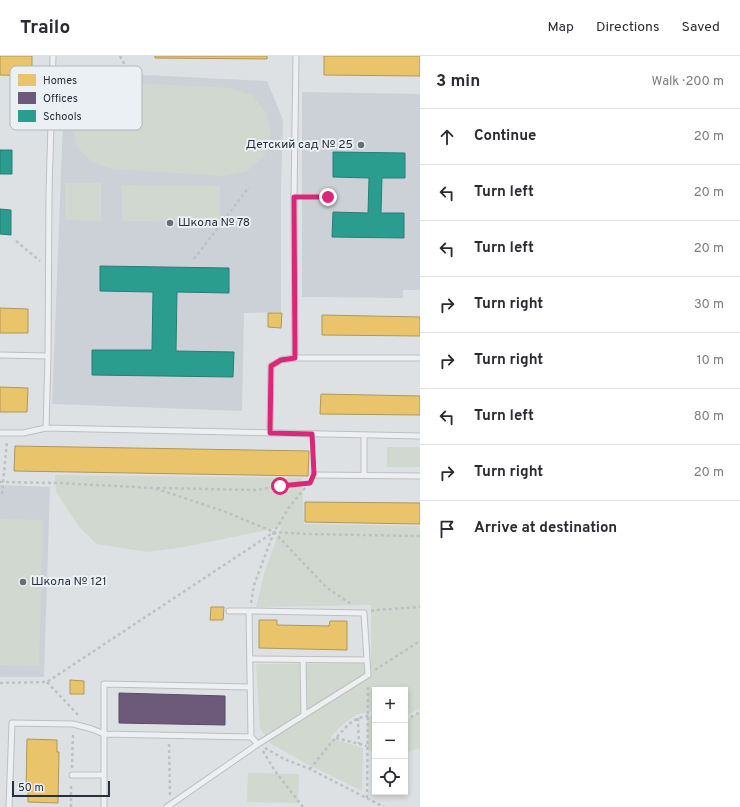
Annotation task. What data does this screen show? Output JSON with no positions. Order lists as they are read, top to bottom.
{
  "places": ["Детский сад № 25", "Школа № 78", "Школа № 121"],
  "legend": ["Homes", "Offices", "Schools"],
  "scale_bar": "50 m",
  "page": {
    "header": "Trailo",
    "nav": ["Map", "Directions", "Saved"],
    "heading": ["3 min", "Walk · 200 m"],
    "list": [
      ["Continue", "20 m"],
      ["Turn left", "20 m"],
      ["Turn left", "20 m"],
      ["Turn right", "30 m"],
      ["Turn right", "10 m"],
      ["Turn left", "80 m"],
      ["Turn right", "20 m"],
      "Arrive at destination"
    ],
    "map_buttons": ["+", "−"],
    "scale": "50 m"
  }
}
